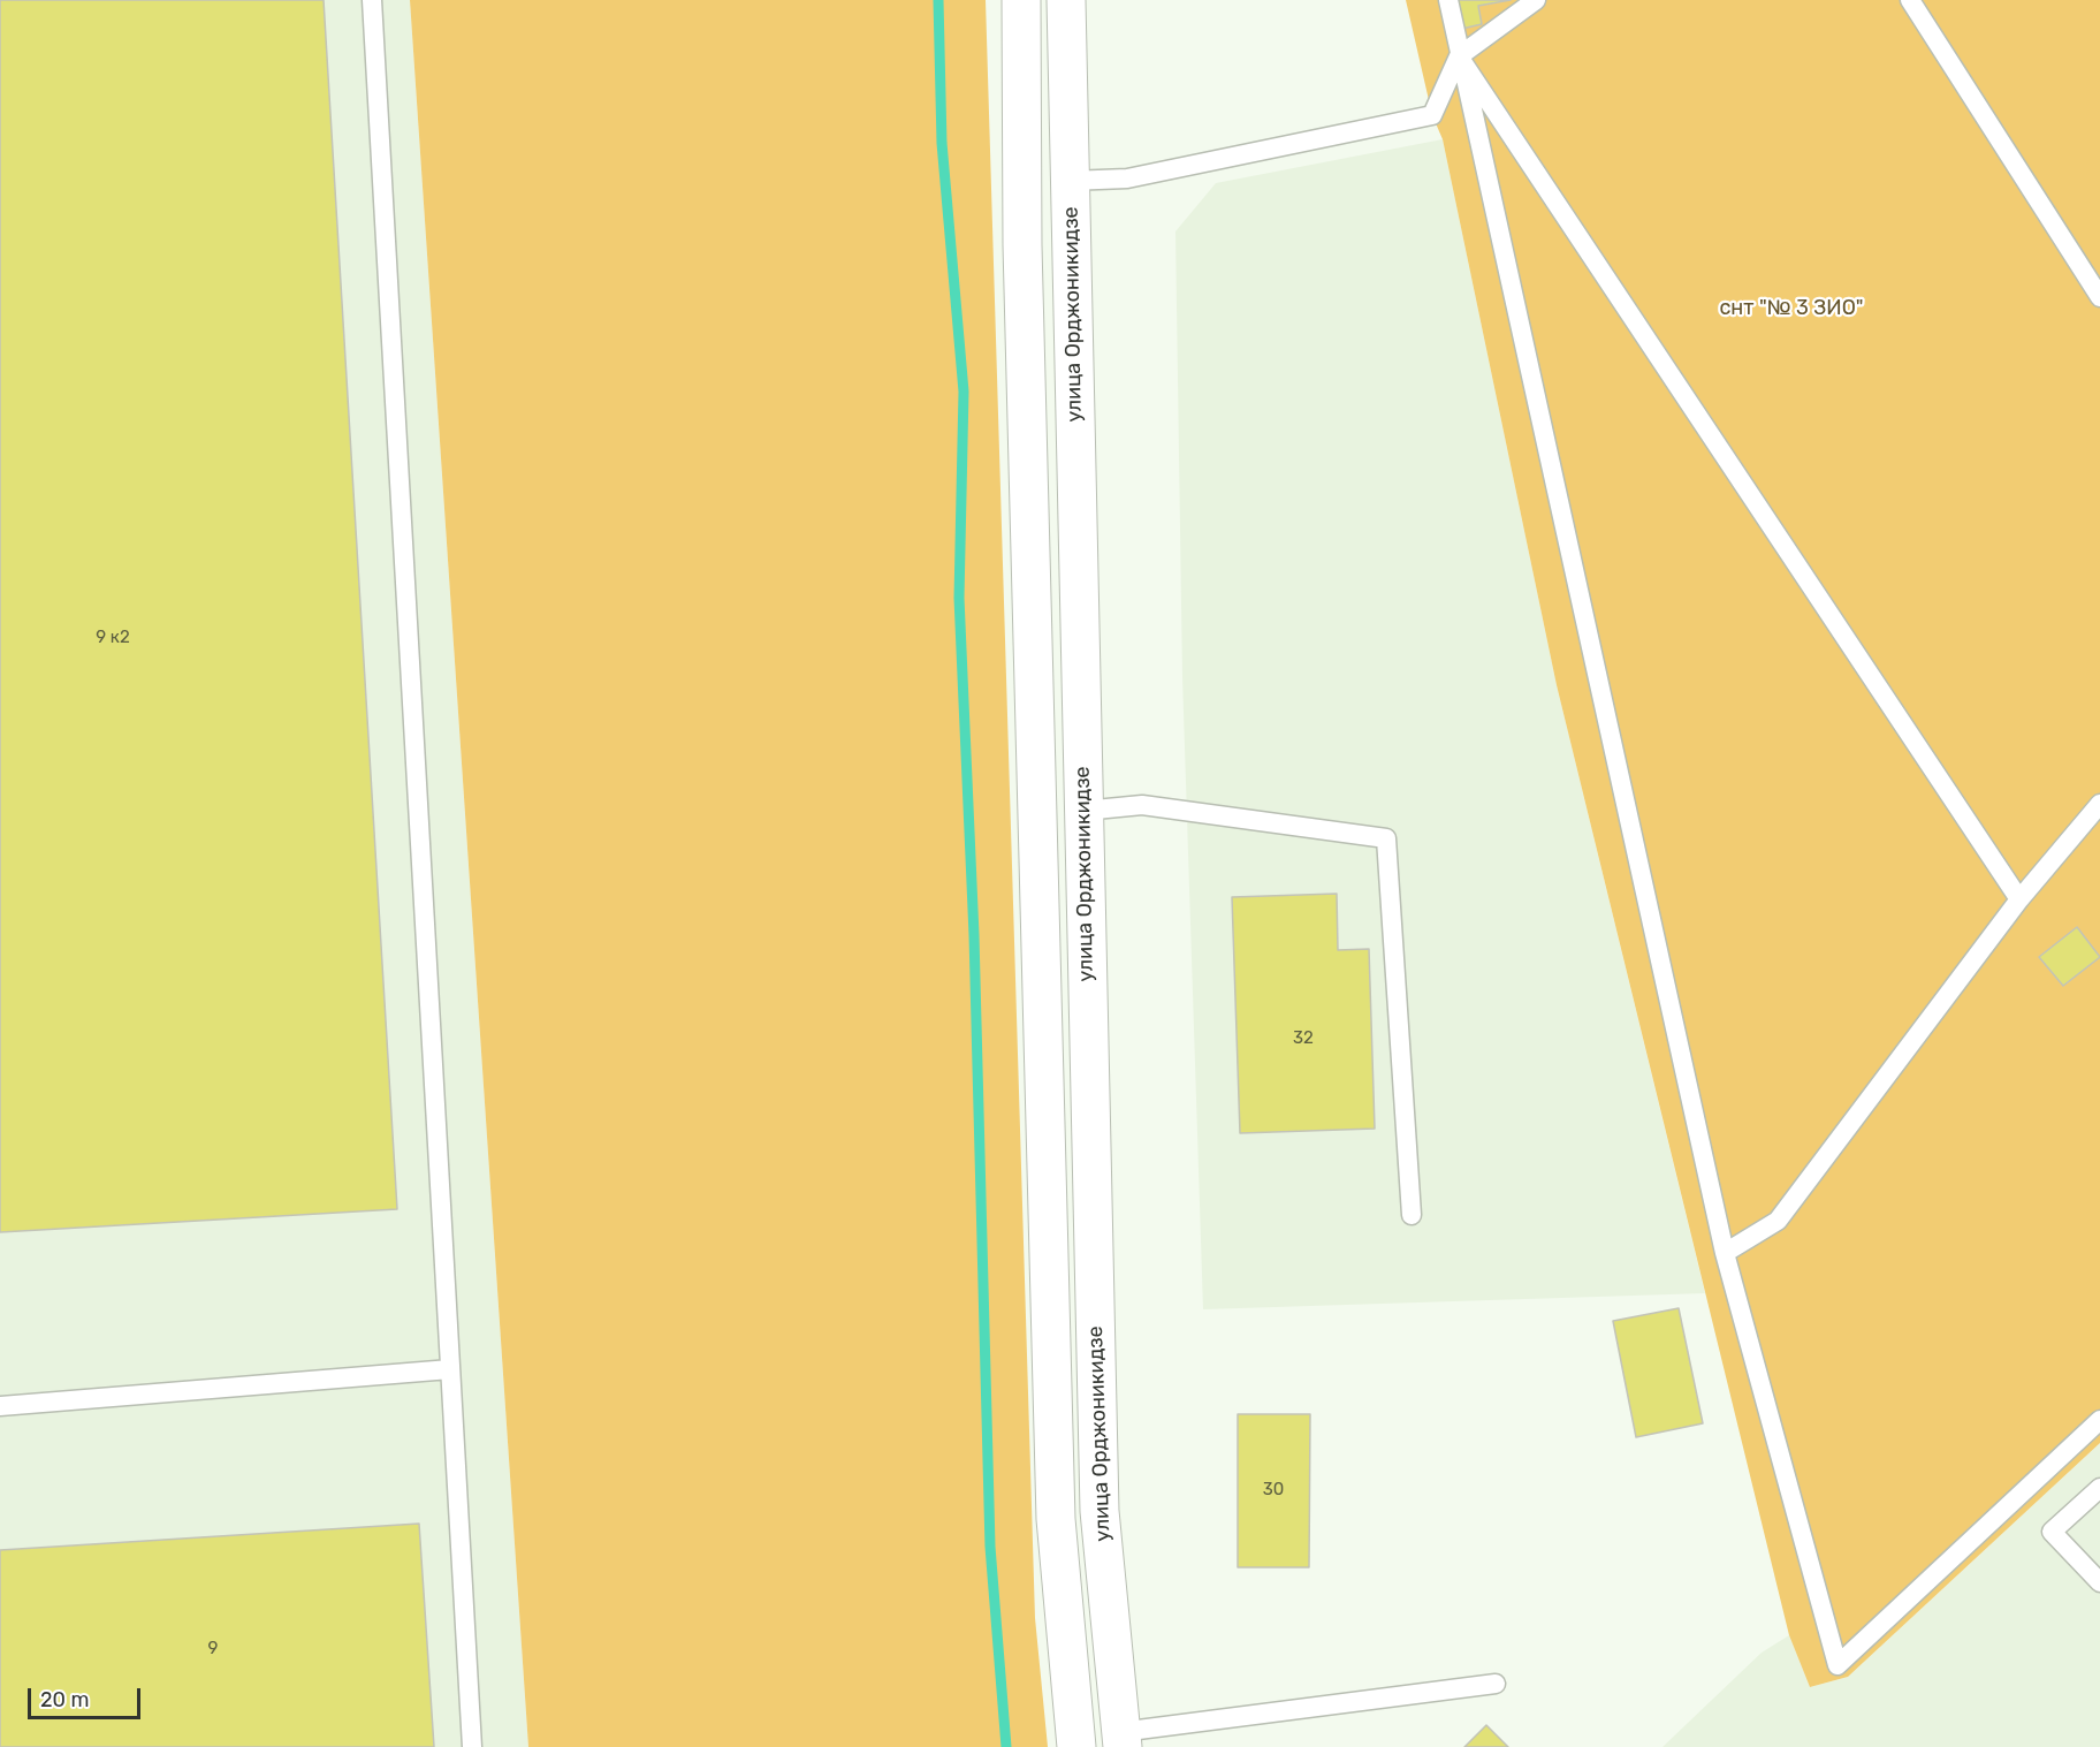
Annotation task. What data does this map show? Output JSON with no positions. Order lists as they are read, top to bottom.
{
  "streets": {
    "main road": ["улица Орджоникидзе"]
  },
  "parks": ["снт \"№ 3 ЗИО\""],
  "house_numbers": [
    "9 к2",
    "32",
    "30",
    "9"
  ],
  "scale_bar": "20 m"
}
